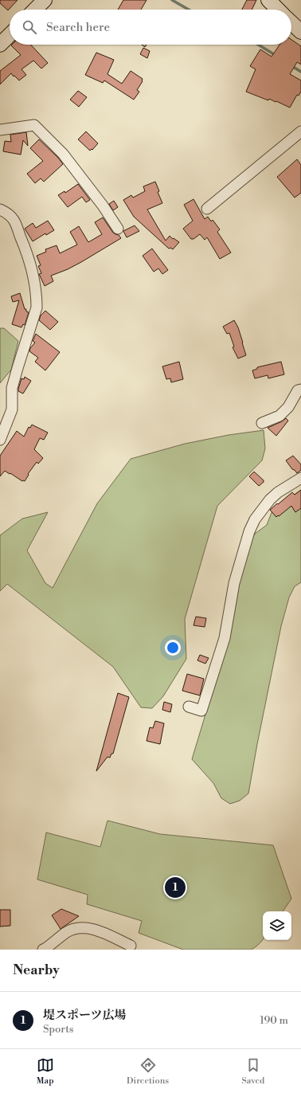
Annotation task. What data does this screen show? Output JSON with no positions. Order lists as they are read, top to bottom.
{
  "page": {
    "search": "Search here",
    "pins": "1",
    "heading": "Nearby",
    "list": [
      {
        "mark": "1",
        "name": "堤スポーツ広場",
        "note": "Sports",
        "value": "190 m"
      }
    ],
    "nav": ["Map", "Directions", "Saved"]
  }
}
